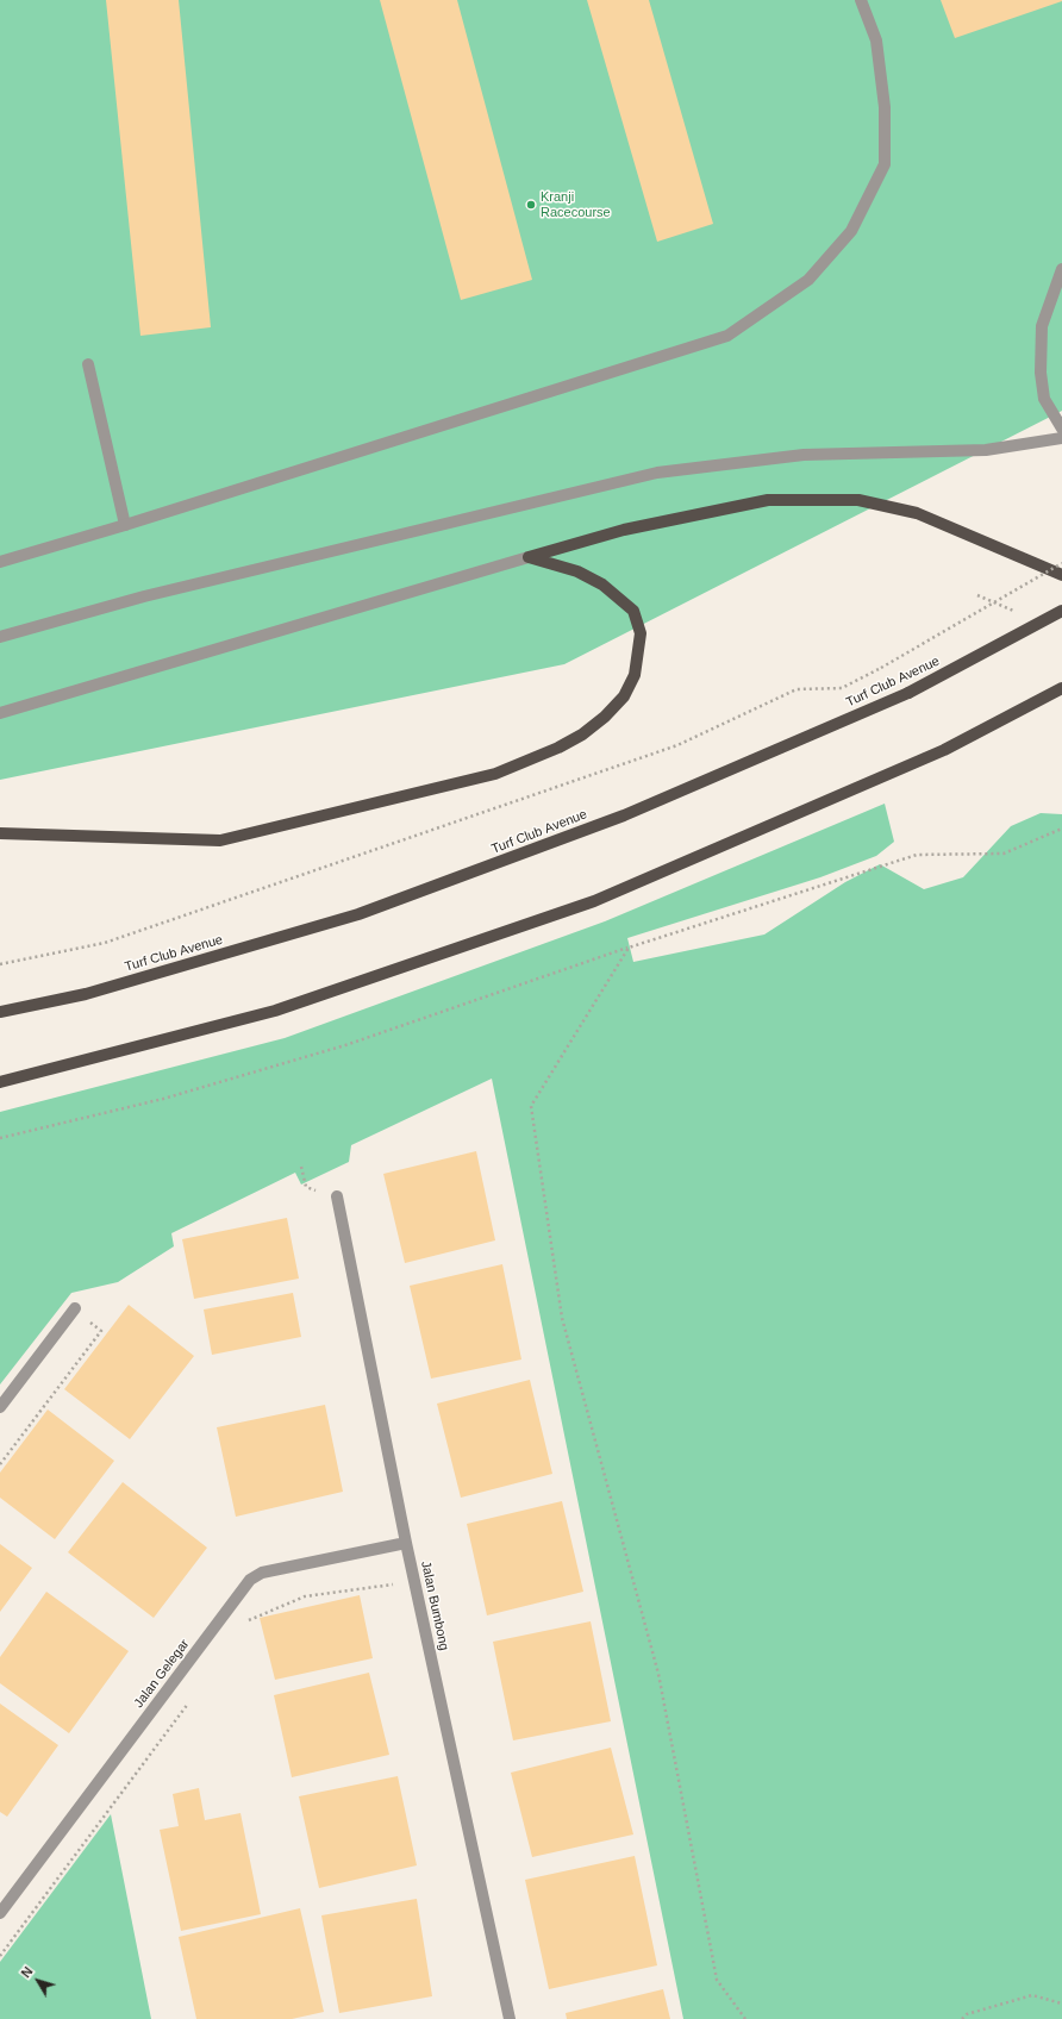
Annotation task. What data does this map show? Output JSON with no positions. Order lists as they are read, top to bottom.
{
  "streets": {
    "main road": ["Turf Club Avenue"],
    "street": ["Jalan Bumbong", "Jalan Gelegar"]
  },
  "crossings": [
    ["Jalan Bumbong", "Jalan Gelegar"]
  ],
  "places": ["Kranji Racecourse"],
  "north": "top left"
}
